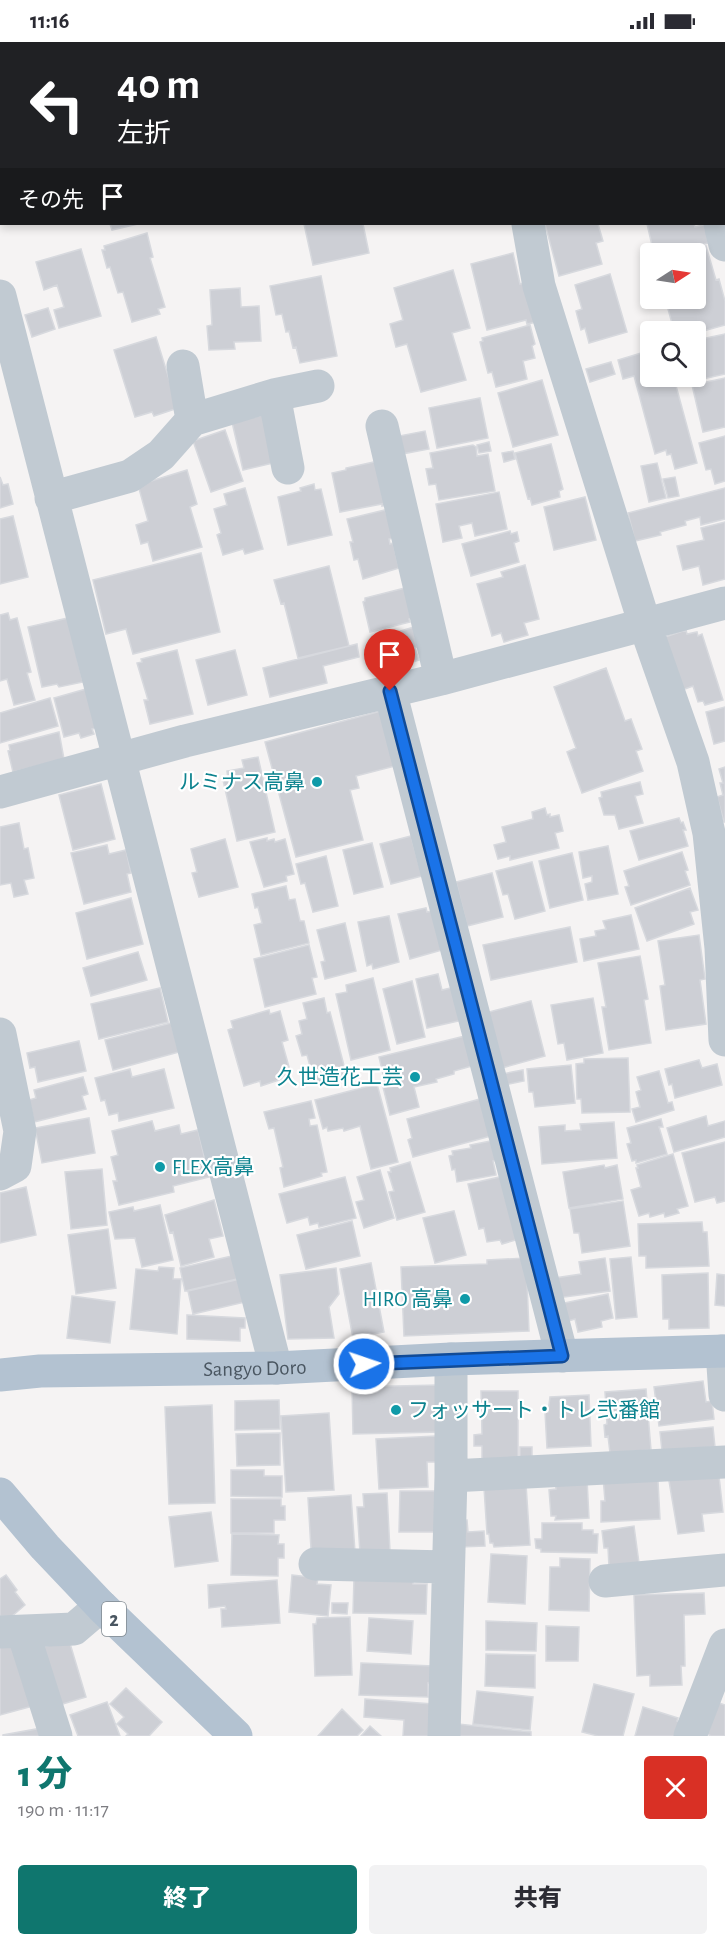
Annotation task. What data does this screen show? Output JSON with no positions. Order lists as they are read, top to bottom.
{
  "streets": {
    "main road": ["Sangyo Doro", "2"]
  },
  "places": [
    "ルミナス高鼻",
    "久世造花工芸",
    "FLEX高鼻",
    "HIRO 高鼻",
    "フォッサート・トレ弐番館"
  ],
  "north": "right",
  "page": {
    "status": "11:16",
    "turn": ["40 m", "左折"],
    "then": "その先",
    "heading": ["1 分", "190 m · 11:17"],
    "buttons": ["終了", "共有"]
  }
}
